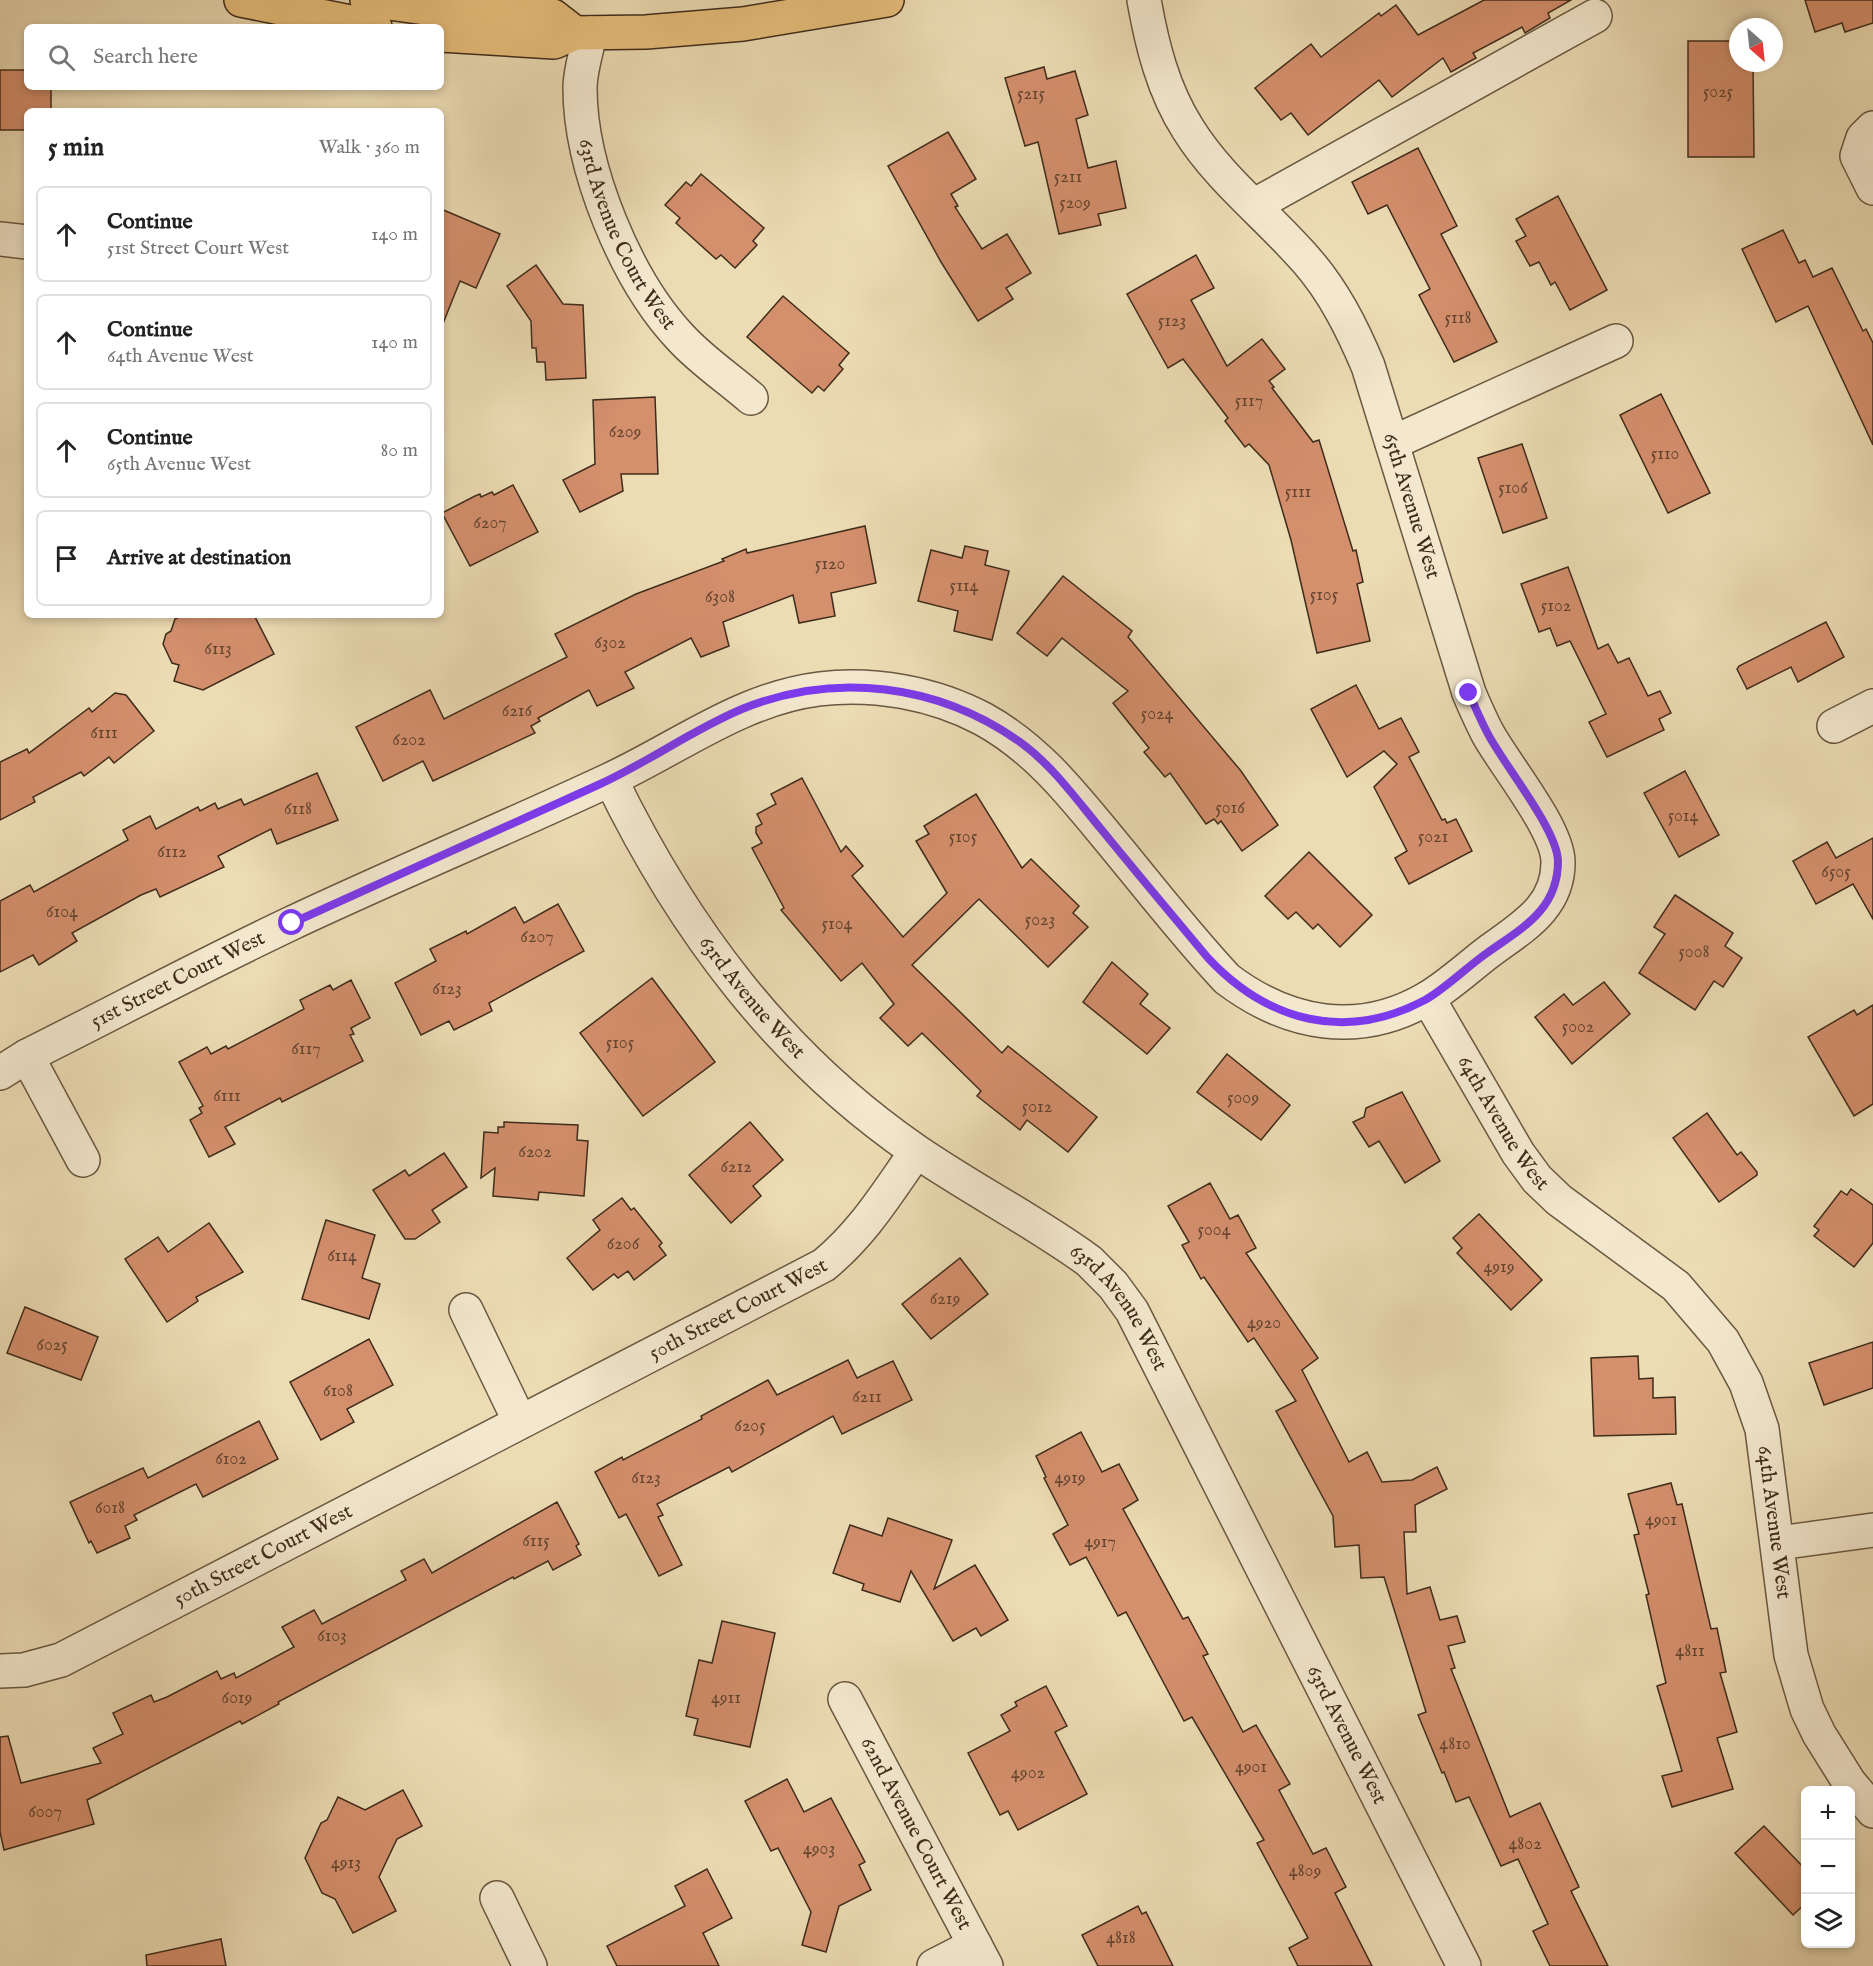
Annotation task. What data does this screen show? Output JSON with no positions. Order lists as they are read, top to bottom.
{
  "streets": {
    "street": [
      "63rd Avenue Court West",
      "65th Avenue West",
      "51st Street Court West",
      "63rd Avenue West",
      "64th Avenue West",
      "50th Street Court West",
      "62nd Avenue Court West"
    ]
  },
  "crossings": [
    ["65th Avenue West", "51st Street Court West"],
    ["65th Avenue West", "64th Avenue West"],
    ["51st Street Court West", "63rd Avenue West"],
    ["51st Street Court West", "64th Avenue West"],
    ["63rd Avenue West", "50th Street Court West"]
  ],
  "house_numbers": [
    "5025",
    "5215",
    "5211",
    "5209",
    "5118",
    "5123",
    "5117",
    "6209",
    "5110",
    "5106",
    "5111",
    "6207",
    "5120",
    "5114",
    "5105",
    "6308",
    "5102",
    "6302",
    "6113",
    "6216",
    "5024",
    "6111",
    "6202",
    "5016",
    "6118",
    "5014",
    "5105",
    "5021",
    "6112",
    "6505",
    "6104",
    "5023",
    "5104",
    "6207",
    "5008",
    "6123",
    "5002",
    "5105",
    "6117",
    "6111",
    "5009",
    "5012",
    "6202",
    "6212",
    "5004",
    "6206",
    "6114",
    "4919",
    "6219",
    "4920",
    "6025",
    "6108",
    "6211",
    "6205",
    "6102",
    "6123",
    "4919",
    "6018",
    "4901",
    "6115",
    "4917",
    "6103",
    "4811",
    "6019",
    "4911",
    "4810",
    "4901",
    "4902",
    "6007",
    "4802",
    "4903",
    "4913",
    "4809",
    "4818"
  ],
  "north": "bottom right",
  "page": {
    "search": "Search here",
    "heading": ["5 min", "Walk · 360 m"],
    "list": [
      ["Continue", "51st Street Court West", "140 m"],
      ["Continue", "64th Avenue West", "140 m"],
      ["Continue", "65th Avenue West", "80 m"],
      "Arrive at destination"
    ],
    "map_buttons": ["+", "−"]
  }
}
